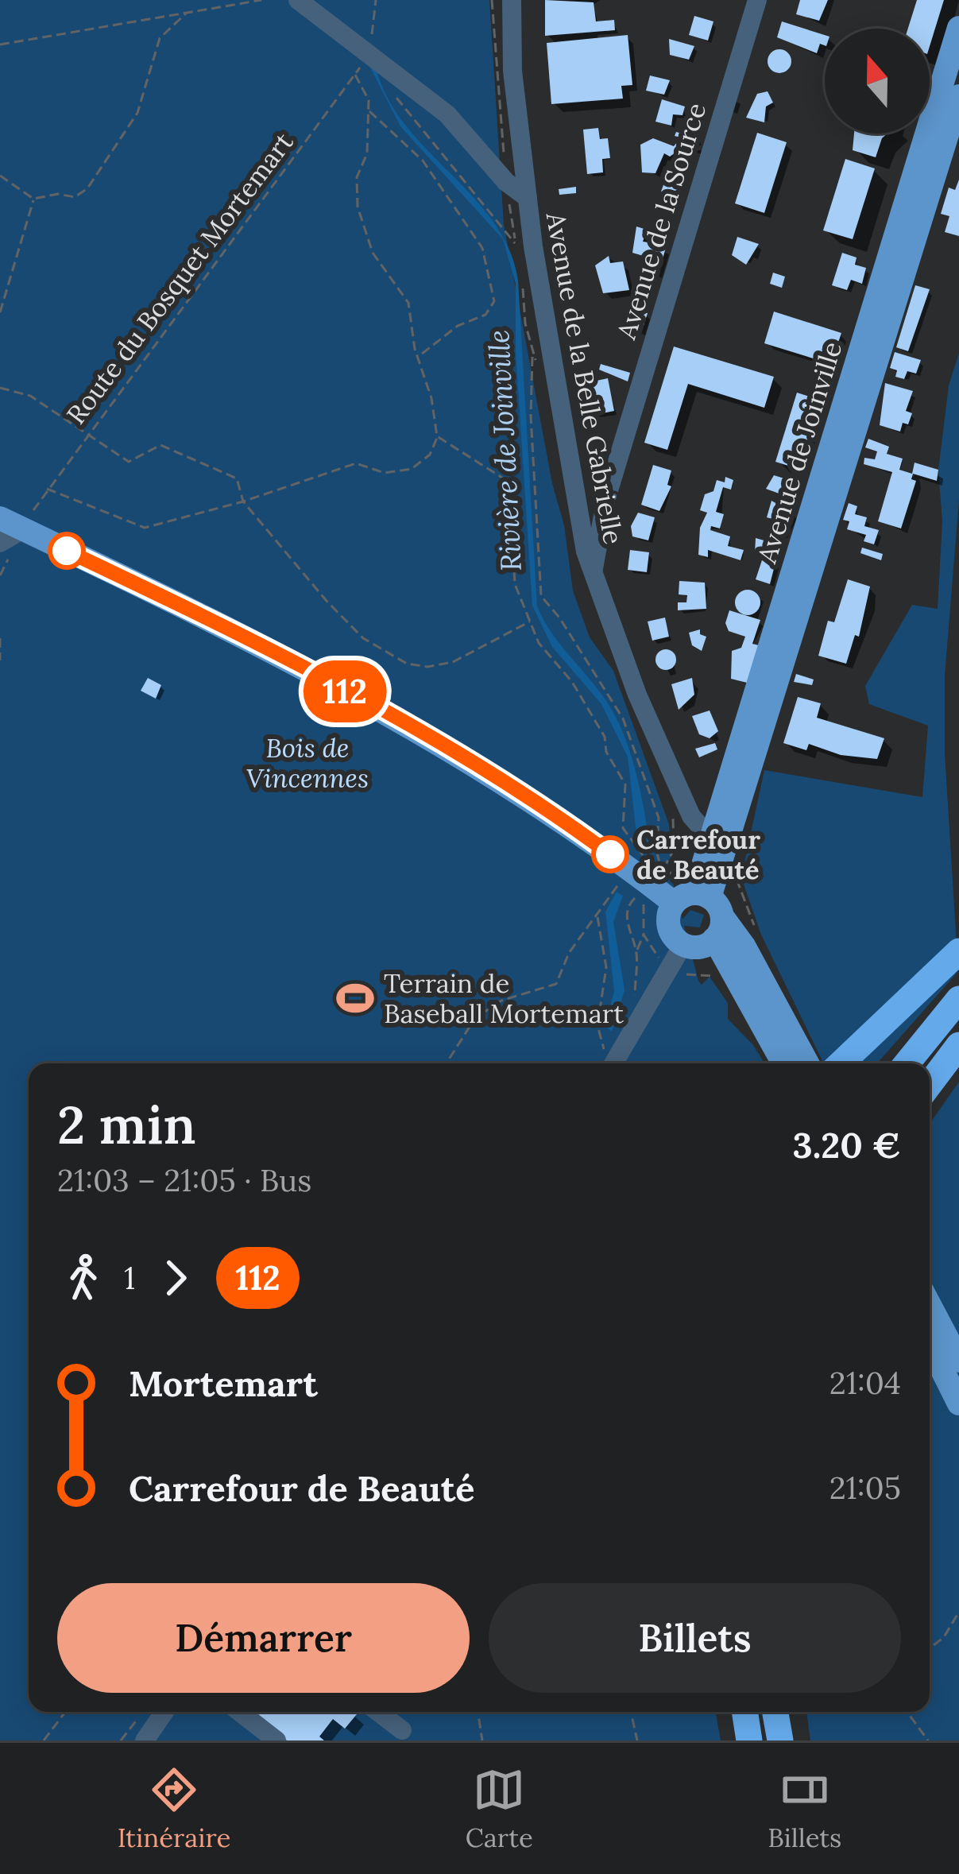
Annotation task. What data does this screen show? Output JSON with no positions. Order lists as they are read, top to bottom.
{
  "streets": {
    "main road": ["Avenue de Joinville"],
    "street": ["Avenue de la Source", "Avenue de la Belle Gabrielle"],
    "path": ["Route du Bosquet Mortemart"]
  },
  "crossings": [
    ["Avenue de la Source", "Avenue de la Belle Gabrielle"],
    ["Avenue de la Belle Gabrielle", "Avenue de Joinville"]
  ],
  "water": ["Rivière de Joinville"],
  "parks": ["Bois de Vincennes"],
  "places": {
    "other": ["Carrefour de Beauté"],
    "sports": ["Terrain de Baseball Mortemart"]
  },
  "lines": ["bus line 112"],
  "north": "top",
  "page": {
    "on_map": "112",
    "heading": ["2 min", "21:03 – 21:05 · Bus", "3.20 €"],
    "legs": ["1", "112"],
    "list": [
      {
        "name": "Mortemart",
        "value": "21:04"
      },
      {
        "name": "Carrefour de Beauté",
        "value": "21:05"
      }
    ],
    "buttons": ["Démarrer", "Billets"],
    "tabs": ["Itinéraire", "Carte", "Billets"]
  }
}
